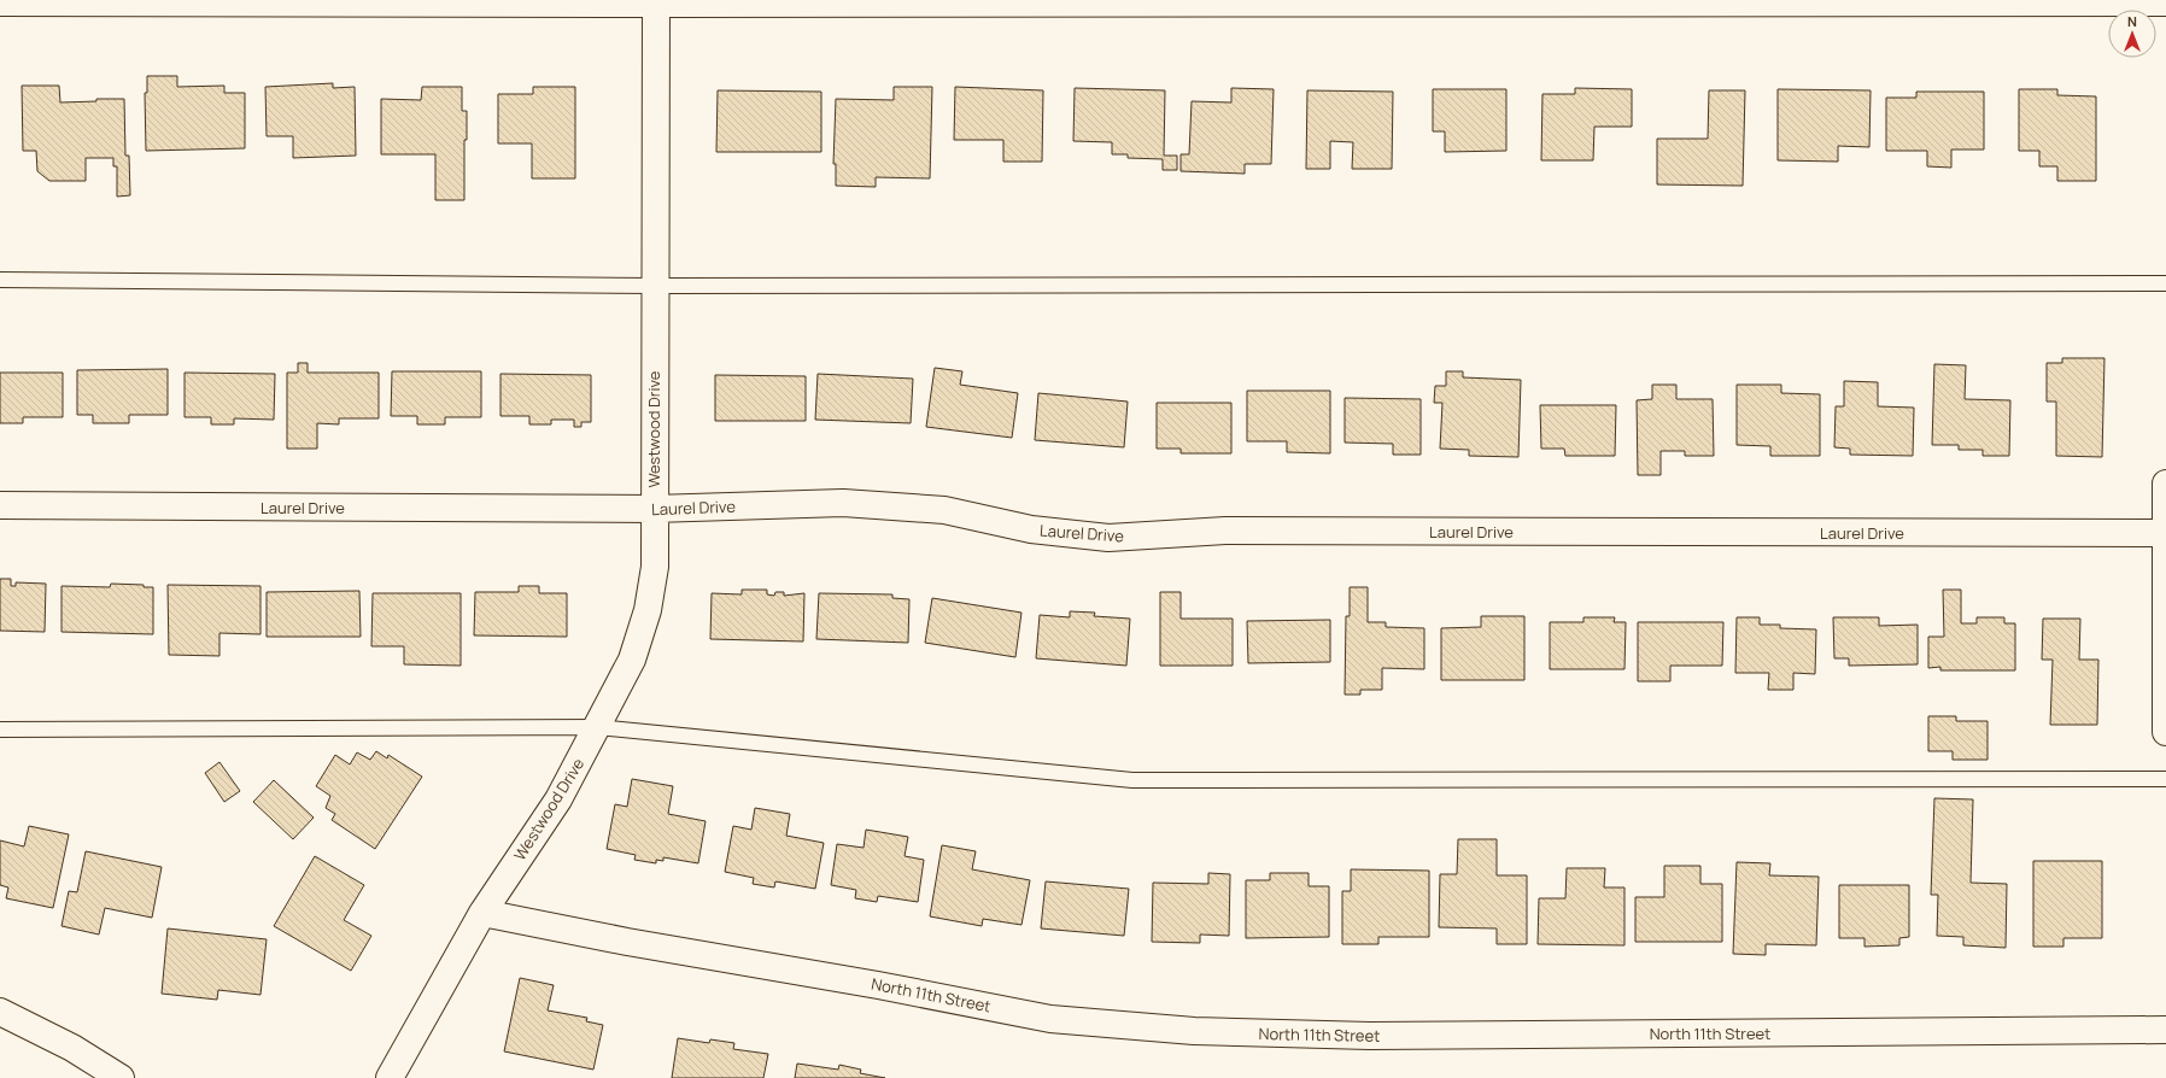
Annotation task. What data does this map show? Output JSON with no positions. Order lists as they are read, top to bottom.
{
  "streets": {
    "street": ["Westwood Drive", "Laurel Drive", "North 11th Street"]
  },
  "crossings": [
    ["Westwood Drive", "Laurel Drive"],
    ["Westwood Drive", "North 11th Street"]
  ],
  "north": "top"
}
